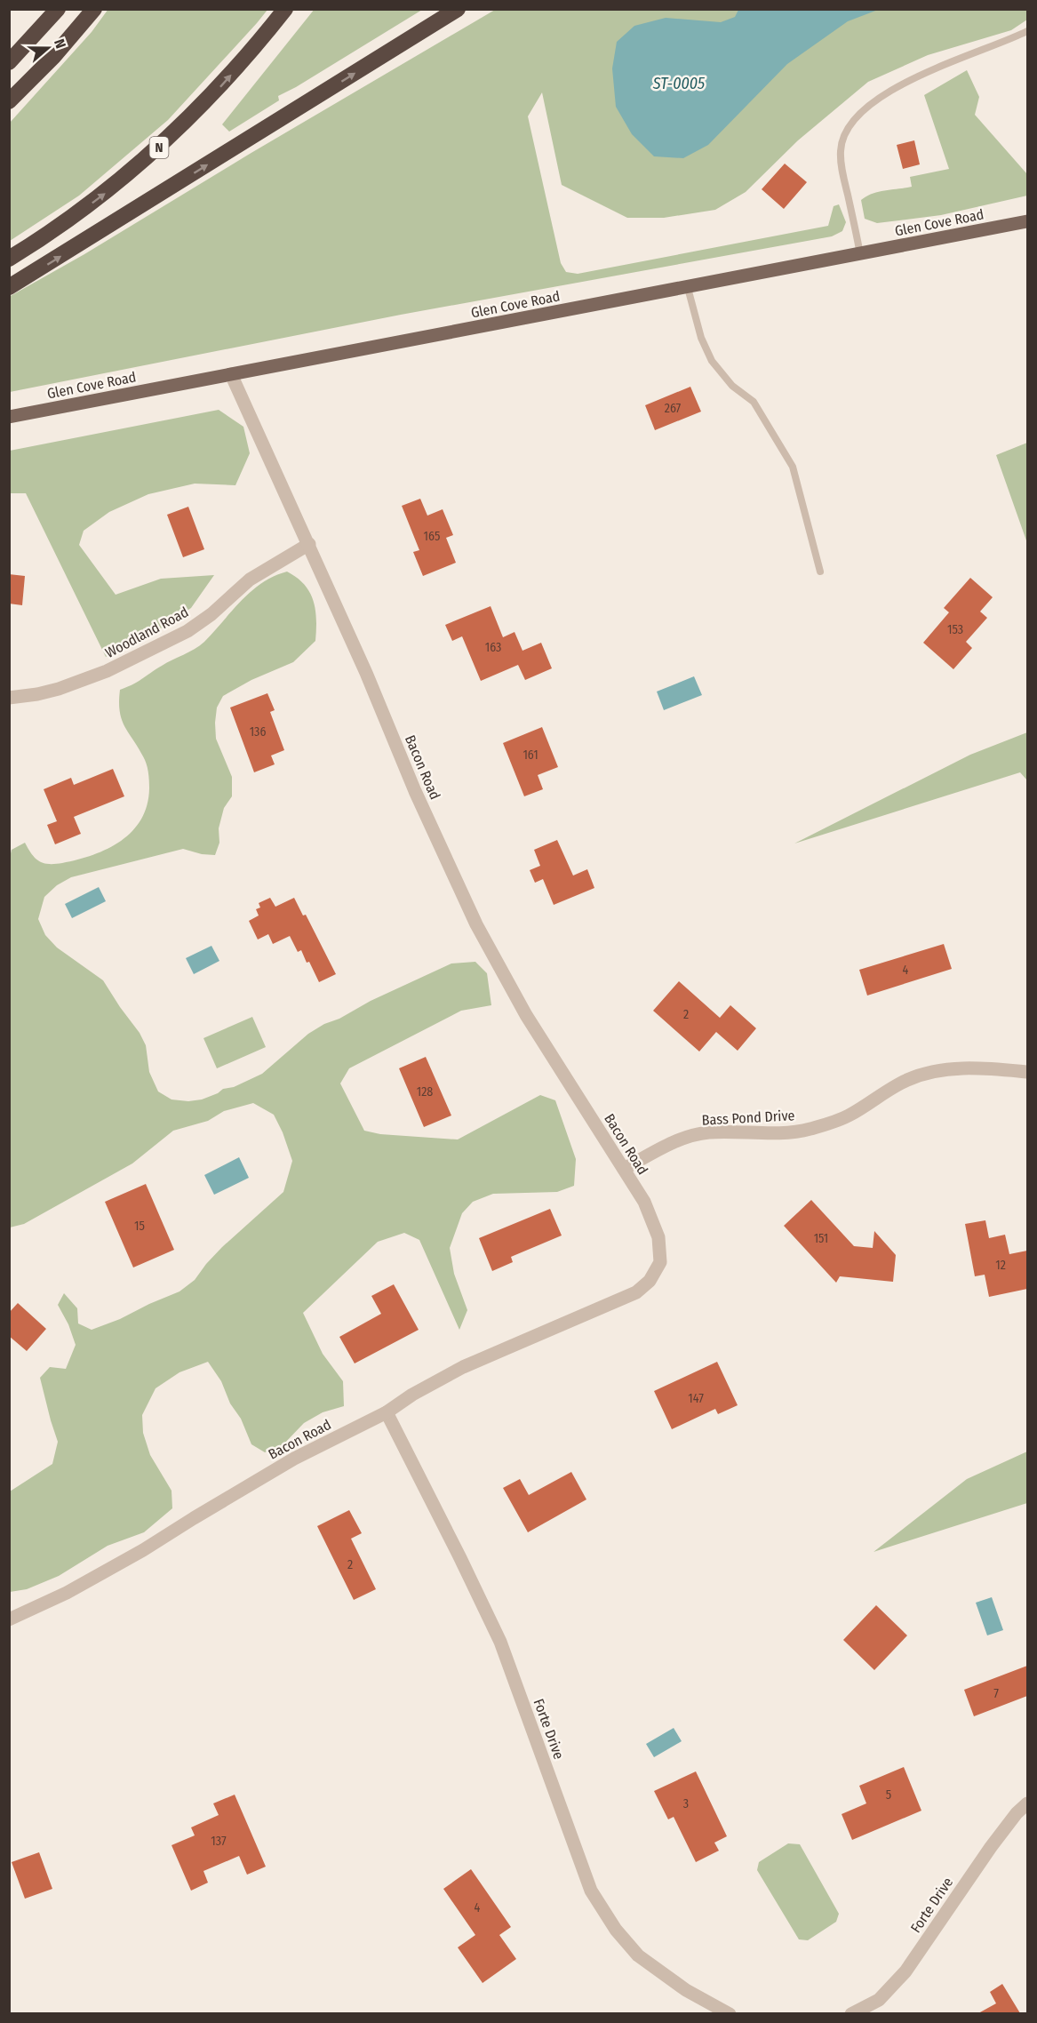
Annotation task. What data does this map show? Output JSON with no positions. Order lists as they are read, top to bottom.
{
  "streets": {
    "highway": ["N"],
    "main road": ["Glen Cove Road"],
    "street": [
      "Woodland Road",
      "Bacon Road",
      "Bass Pond Drive",
      "Forte Drive"
    ]
  },
  "crossings": [
    ["Glen Cove Road", "Bacon Road"],
    ["Woodland Road", "Bacon Road"],
    ["Bacon Road", "Bass Pond Drive"],
    ["Bacon Road", "Forte Drive"]
  ],
  "water": ["ST-0005"],
  "house_numbers": [
    "267",
    "165",
    "153",
    "163",
    "136",
    "161",
    "4",
    "2",
    "128",
    "15",
    "151",
    "12",
    "147",
    "2",
    "7",
    "5",
    "3",
    "137",
    "4"
  ],
  "north": "right"
}
